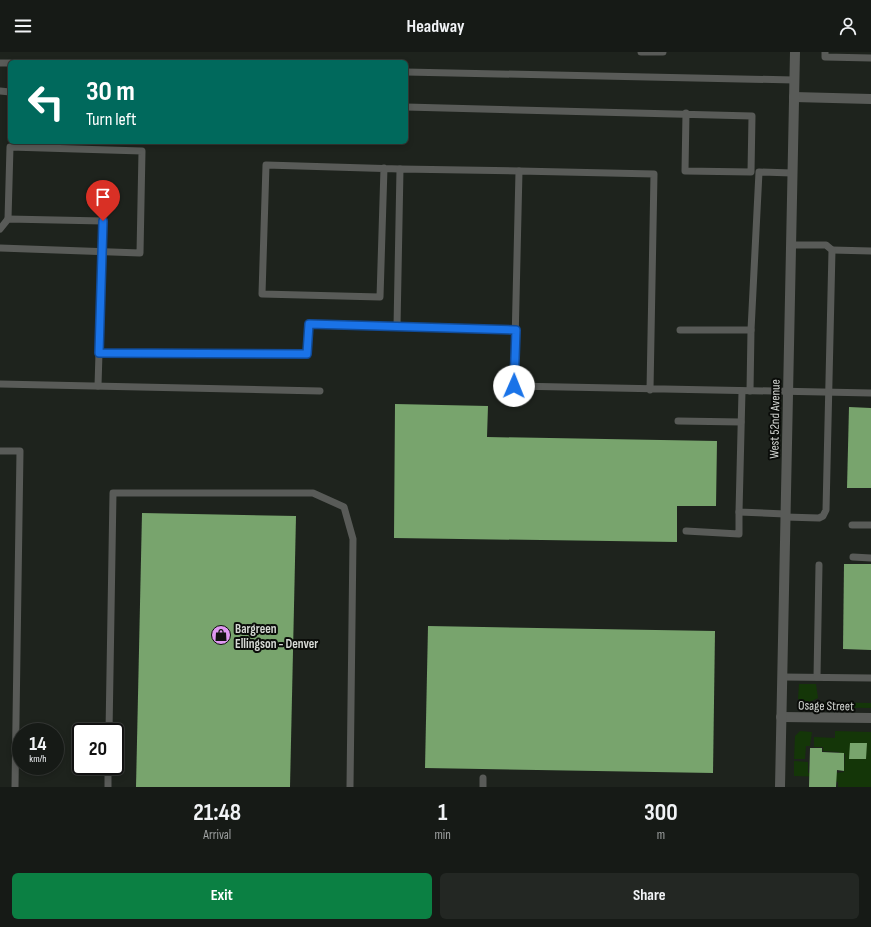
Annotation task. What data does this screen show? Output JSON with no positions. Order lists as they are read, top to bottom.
{
  "streets": {
    "street": ["West 52nd Avenue", "Osage Street"]
  },
  "crossings": [
    ["West 52nd Avenue", "Osage Street"]
  ],
  "places": {
    "shop": ["Bargreen Ellingson - Denver"]
  },
  "page": {
    "header": "Headway",
    "turn": ["30 m", "Turn left"],
    "speed": "14 km/h",
    "limit": "20",
    "eta": [
      "21:48",
      "Arrival",
      "1",
      "min",
      "300",
      "m"
    ],
    "buttons": ["Exit", "Share"]
  }
}
